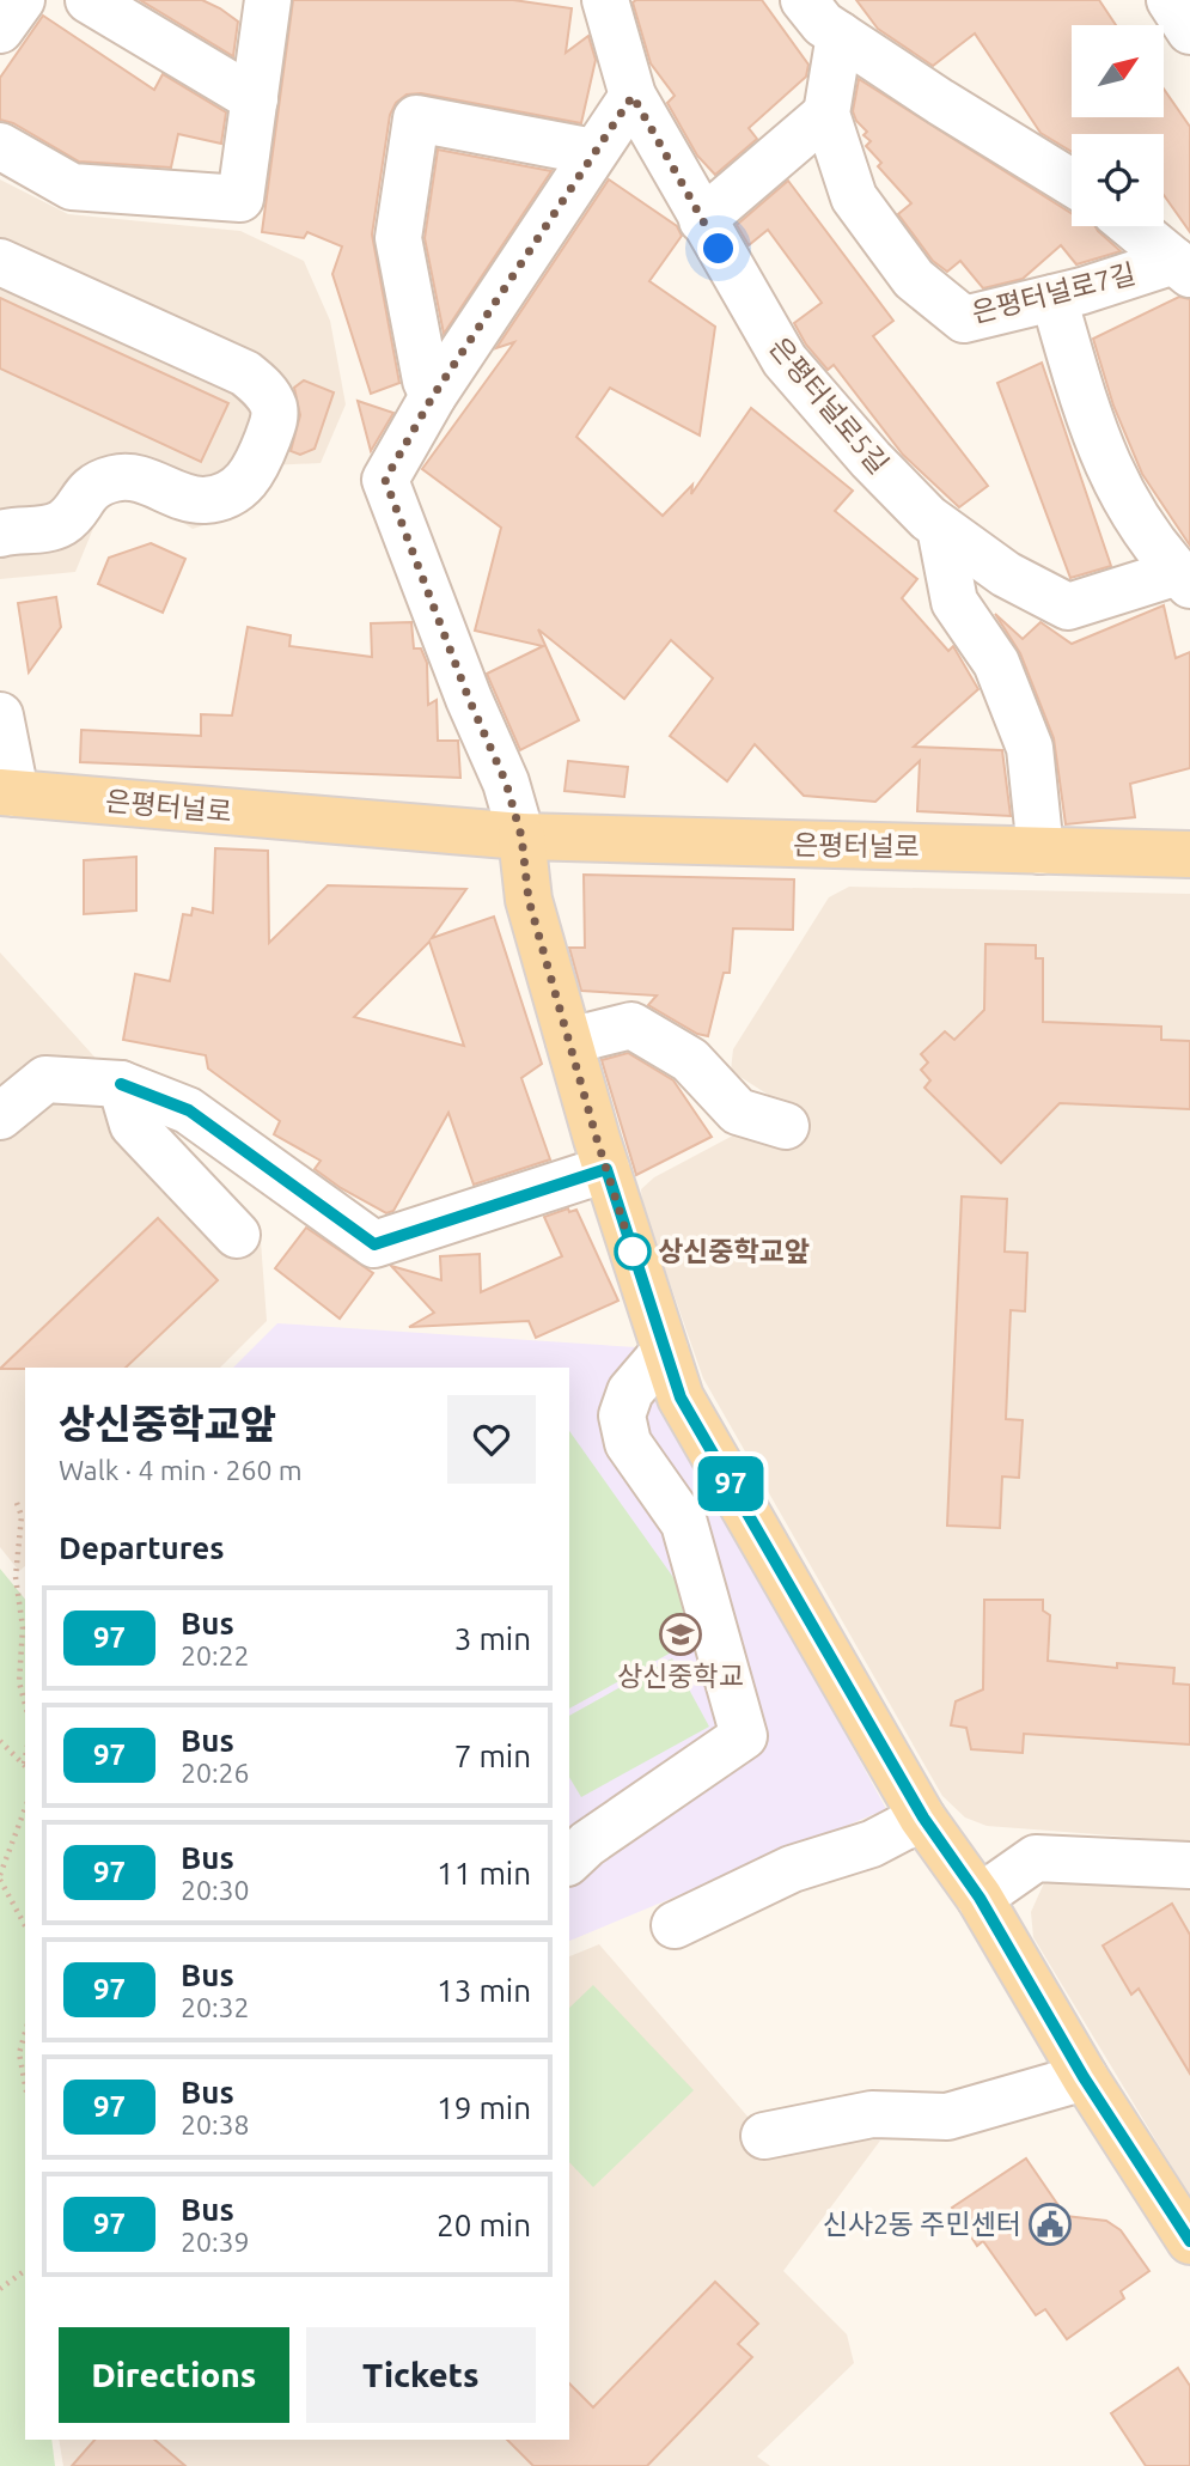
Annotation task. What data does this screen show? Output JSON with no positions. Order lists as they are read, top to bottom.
{
  "streets": {
    "main road": ["은평터널로"],
    "street": ["은평터널로7길", "은평터널로5길"]
  },
  "places": {
    "other": ["상신중학교앞"],
    "school or university": ["상신중학교"],
    "public building": ["신사2동 주민센터"]
  },
  "lines": ["bus line 97"],
  "north": "top right",
  "page": {
    "on_map": "97",
    "heading": [
      ["상신중학교앞", "Walk · 4 min · 260 m"],
      "Departures"
    ],
    "list": [
      {
        "mark": "97",
        "name": "Bus",
        "note": "20:22",
        "value": "3 min"
      },
      {
        "mark": "97",
        "name": "Bus",
        "note": "20:26",
        "value": "7 min"
      },
      {
        "mark": "97",
        "name": "Bus",
        "note": "20:30",
        "value": "11 min"
      },
      {
        "mark": "97",
        "name": "Bus",
        "note": "20:32",
        "value": "13 min"
      },
      {
        "mark": "97",
        "name": "Bus",
        "note": "20:38",
        "value": "19 min"
      },
      {
        "mark": "97",
        "name": "Bus",
        "note": "20:39",
        "value": "20 min"
      }
    ],
    "buttons": ["Directions", "Tickets"]
  }
}
